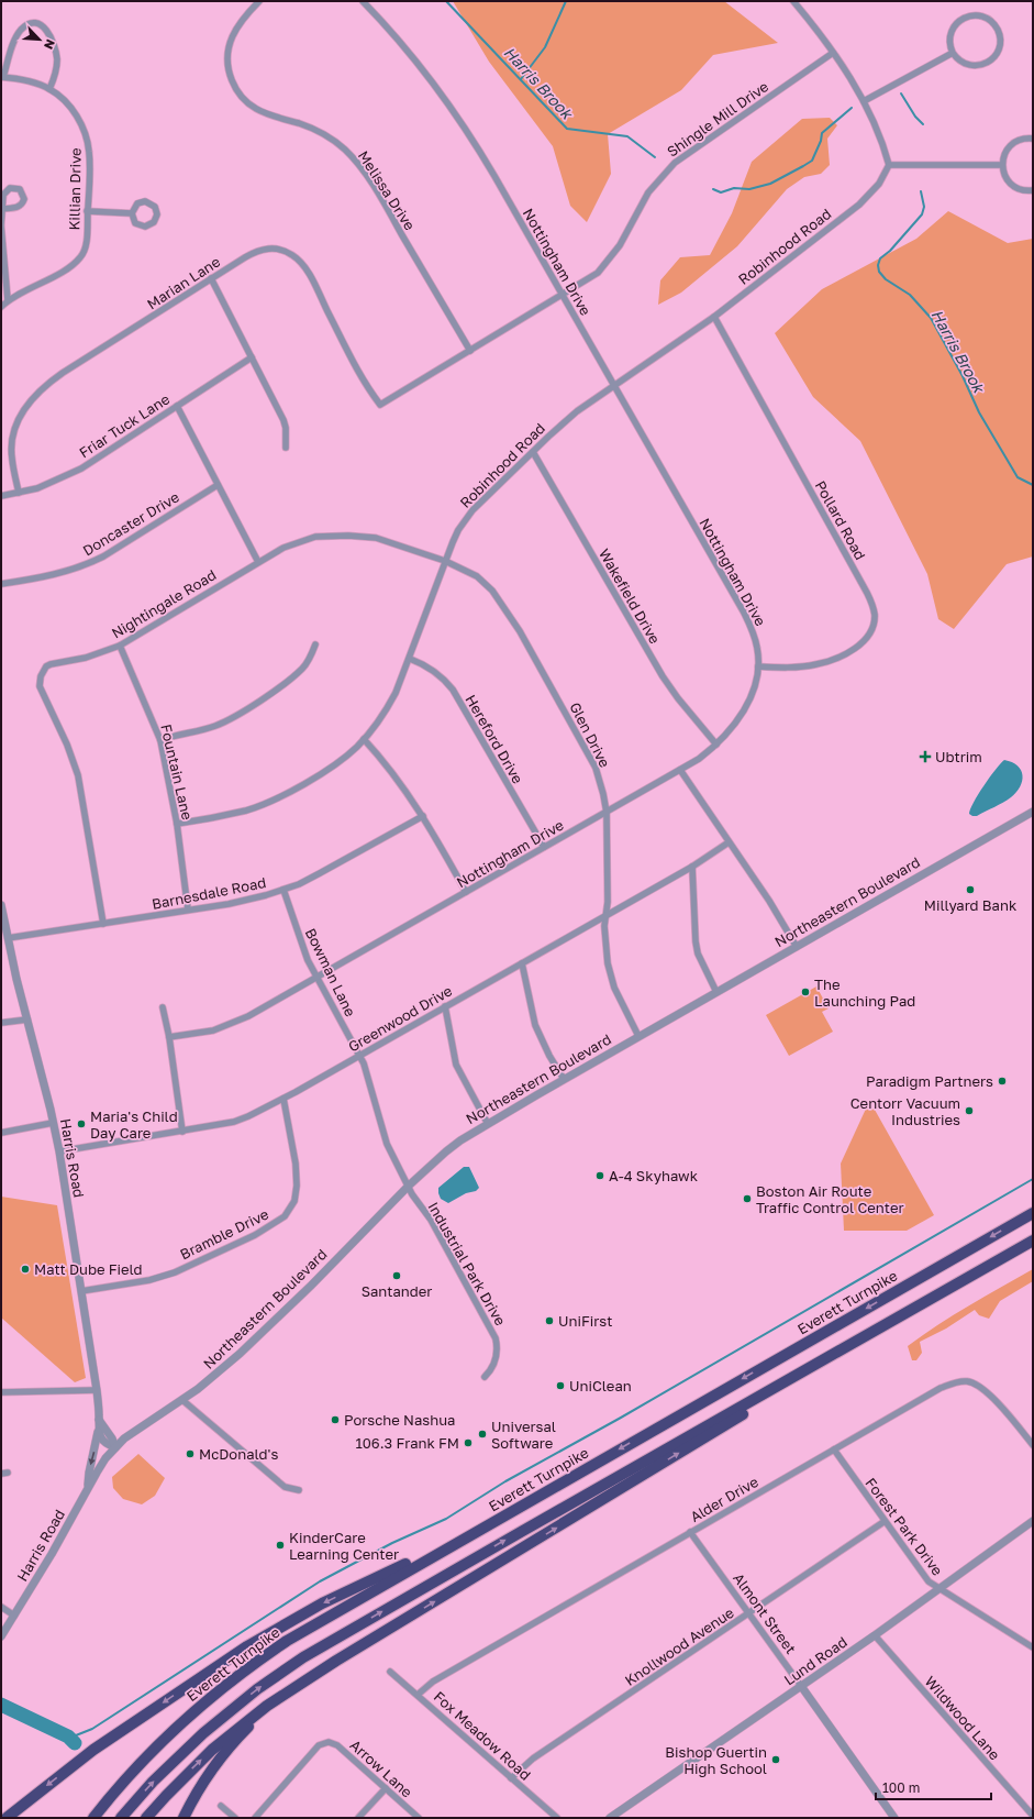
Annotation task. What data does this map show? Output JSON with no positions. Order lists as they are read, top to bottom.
{
  "streets": {
    "highway": ["Everett Turnpike"],
    "street": [
      "Shingle Mill Drive",
      "Killian Drive",
      "Melissa Drive",
      "Robinhood Road",
      "Nottingham Drive",
      "Marian Lane",
      "Friar Tuck Lane",
      "Pollard Road",
      "Doncaster Drive",
      "Wakefield Drive",
      "Nightingale Road",
      "Glen Drive",
      "Hereford Drive",
      "Fountain Lane",
      "Barnesdale Road",
      "Northeastern Boulevard",
      "Bowman Lane",
      "Greenwood Drive",
      "Harris Road",
      "Bramble Drive",
      "Industrial Park Drive",
      "Alder Drive",
      "Forest Park Drive",
      "Almont Street",
      "Knollwood Avenue",
      "Lund Road",
      "Wildwood Lane",
      "Fox Meadow Road",
      "Arrow Lane"
    ]
  },
  "crossings": [
    ["Shingle Mill Drive", "Melissa Drive"],
    ["Shingle Mill Drive", "Nottingham Drive"],
    ["Shingle Mill Drive", "Marian Lane"],
    ["Robinhood Road", "Nottingham Drive"],
    ["Robinhood Road", "Pollard Road"],
    ["Robinhood Road", "Wakefield Drive"],
    ["Robinhood Road", "Nightingale Road"],
    ["Robinhood Road", "Glen Drive"],
    ["Robinhood Road", "Hereford Drive"],
    ["Robinhood Road", "Fountain Lane"],
    ["Nottingham Drive", "Pollard Road"],
    ["Nottingham Drive", "Wakefield Drive"],
    ["Nottingham Drive", "Glen Drive"],
    ["Nottingham Drive", "Hereford Drive"],
    ["Nottingham Drive", "Bowman Lane"],
    ["Marian Lane", "Friar Tuck Lane"],
    ["Nightingale Road", "Glen Drive"],
    ["Nightingale Road", "Fountain Lane"],
    ["Nightingale Road", "Barnesdale Road"],
    ["Glen Drive", "Northeastern Boulevard"],
    ["Glen Drive", "Greenwood Drive"],
    ["Fountain Lane", "Barnesdale Road"],
    ["Barnesdale Road", "Bowman Lane"],
    ["Barnesdale Road", "Harris Road"],
    ["Northeastern Boulevard", "Bowman Lane"],
    ["Northeastern Boulevard", "Harris Road"],
    ["Northeastern Boulevard", "Industrial Park Drive"],
    ["Bowman Lane", "Greenwood Drive"],
    ["Bowman Lane", "Industrial Park Drive"],
    ["Greenwood Drive", "Harris Road"],
    ["Greenwood Drive", "Bramble Drive"],
    ["Harris Road", "Bramble Drive"],
    ["Alder Drive", "Forest Park Drive"],
    ["Alder Drive", "Almont Street"],
    ["Alder Drive", "Fox Meadow Road"],
    ["Forest Park Drive", "Knollwood Avenue"],
    ["Forest Park Drive", "Lund Road"],
    ["Almont Street", "Knollwood Avenue"],
    ["Almont Street", "Lund Road"],
    ["Knollwood Avenue", "Fox Meadow Road"],
    ["Lund Road", "Wildwood Lane"]
  ],
  "water": ["Harris Brook"],
  "places": {
    "health": ["Ubtrim"],
    "other": [
      "Millyard Bank",
      "The Launching Pad",
      "Paradigm Partners",
      "Centorr Vacuum Industries",
      "Maria's Child Day Care",
      "A-4 Skyhawk",
      "Boston Air Route Traffic Control Center",
      "Matt Dube Field",
      "Santander",
      "UniFirst",
      "UniClean",
      "Porsche Nashua",
      "Universal Software",
      "106.3 Frank FM",
      "McDonald's",
      "KinderCare Learning Center",
      "Bishop Guertin High School"
    ]
  },
  "scale_bar": "100 m",
  "north": "bottom right"
}
